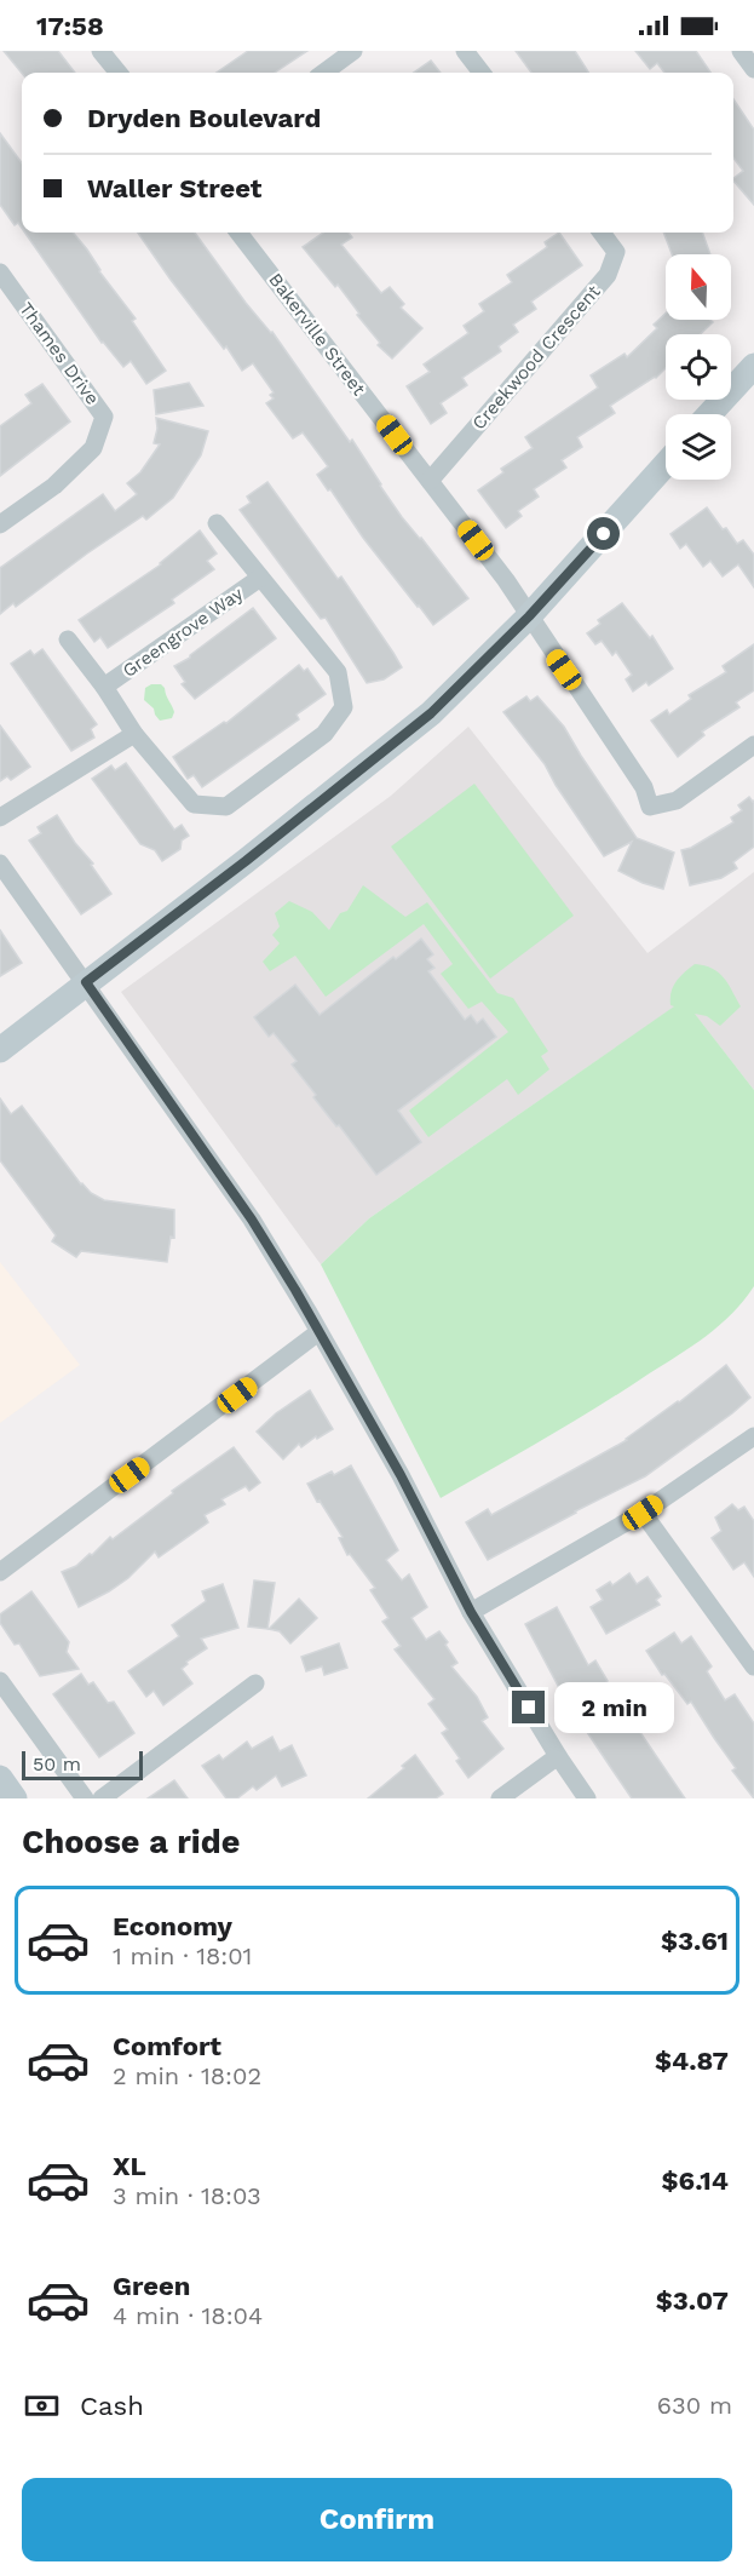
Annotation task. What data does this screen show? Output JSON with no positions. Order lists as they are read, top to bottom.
{
  "streets": {
    "street": [
      "Bakerville Street",
      "Thames Drive",
      "Creekwood Crescent",
      "Greengrove Way"
    ]
  },
  "crossings": [
    ["Bakerville Street", "Creekwood Crescent"]
  ],
  "scale_bar": "50 m",
  "north": "top",
  "page": {
    "status": "17:58",
    "banner": ["Dryden Boulevard", "Waller Street"],
    "bubble": "2 min",
    "scale": "50 m",
    "heading": "Choose a ride",
    "list": [
      {
        "name": "Economy",
        "note": "1 min · 18:01",
        "value": "$3.61"
      },
      {
        "name": "Comfort",
        "note": "2 min · 18:02",
        "value": "$4.87"
      },
      {
        "name": "XL",
        "note": "3 min · 18:03",
        "value": "$6.14"
      },
      {
        "name": "Green",
        "note": "4 min · 18:04",
        "value": "$3.07"
      }
    ],
    "pay": ["Cash", "630 m"],
    "buttons": "Confirm"
  }
}
